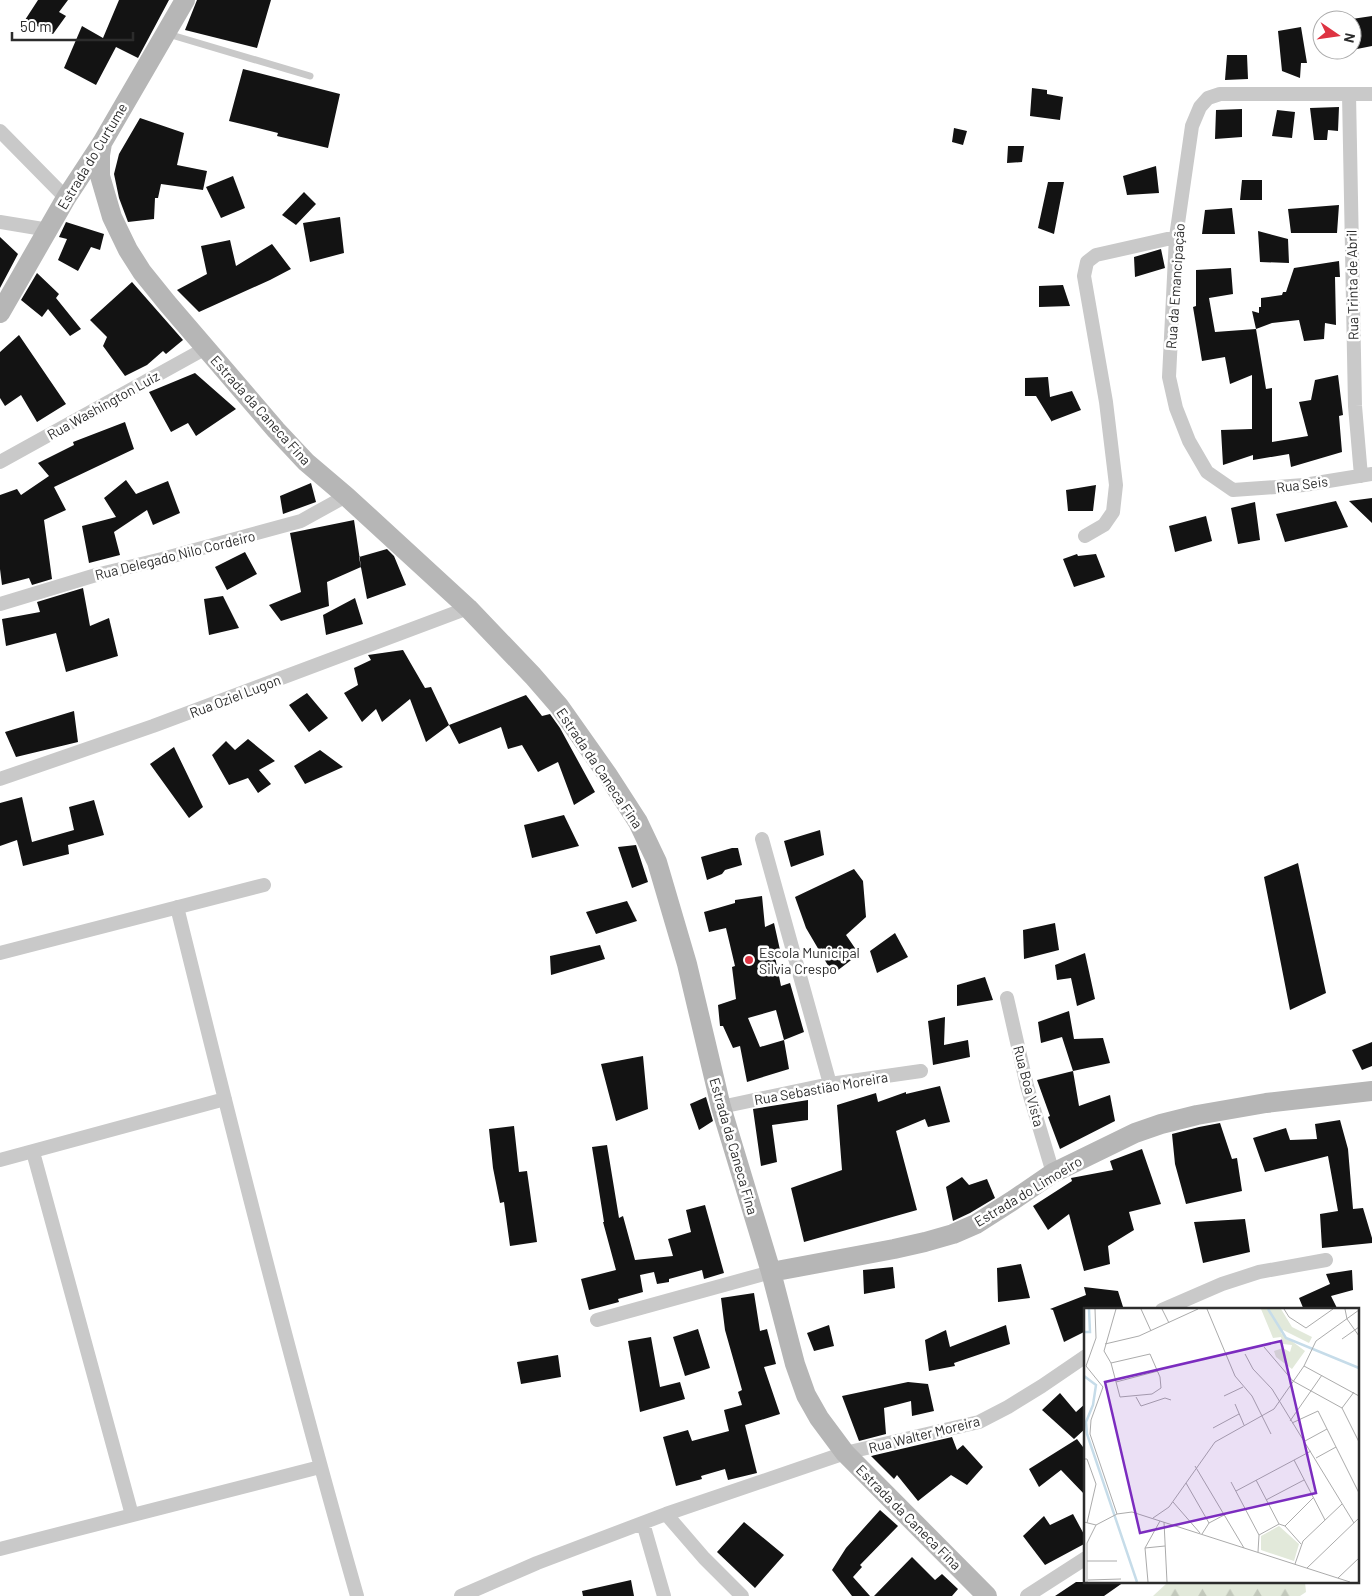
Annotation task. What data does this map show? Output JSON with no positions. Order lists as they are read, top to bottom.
{
  "streets": {
    "street": [
      "Estrada do Curtume",
      "Rua Trinta de Abril",
      "Rua da Emancipação",
      "Rua Washington Luiz",
      "Estrada da Caneca Fina",
      "Rua Seis",
      "Rua Delegado Nilo Cordeiro",
      "Rua Oziel Lugon",
      "Rua Boa Vista",
      "Rua Sebastião Moreira",
      "Estrada do Limoeiro",
      "Rua Walter Moreira"
    ]
  },
  "crossings": [
    ["Estrada do Curtume", "Estrada da Caneca Fina"],
    ["Rua Trinta de Abril", "Rua da Emancipação"],
    ["Rua Trinta de Abril", "Rua Seis"],
    ["Rua da Emancipação", "Rua Seis"],
    ["Rua Washington Luiz", "Estrada da Caneca Fina"],
    ["Estrada da Caneca Fina", "Rua Delegado Nilo Cordeiro"],
    ["Estrada da Caneca Fina", "Rua Oziel Lugon"],
    ["Estrada da Caneca Fina", "Rua Sebastião Moreira"],
    ["Estrada da Caneca Fina", "Estrada do Limoeiro"],
    ["Estrada da Caneca Fina", "Rua Walter Moreira"],
    ["Rua Boa Vista", "Estrada do Limoeiro"]
  ],
  "places": ["Escola Municipal Silvia Crespo"],
  "scale_bar": "50 m",
  "north": "right"
}
